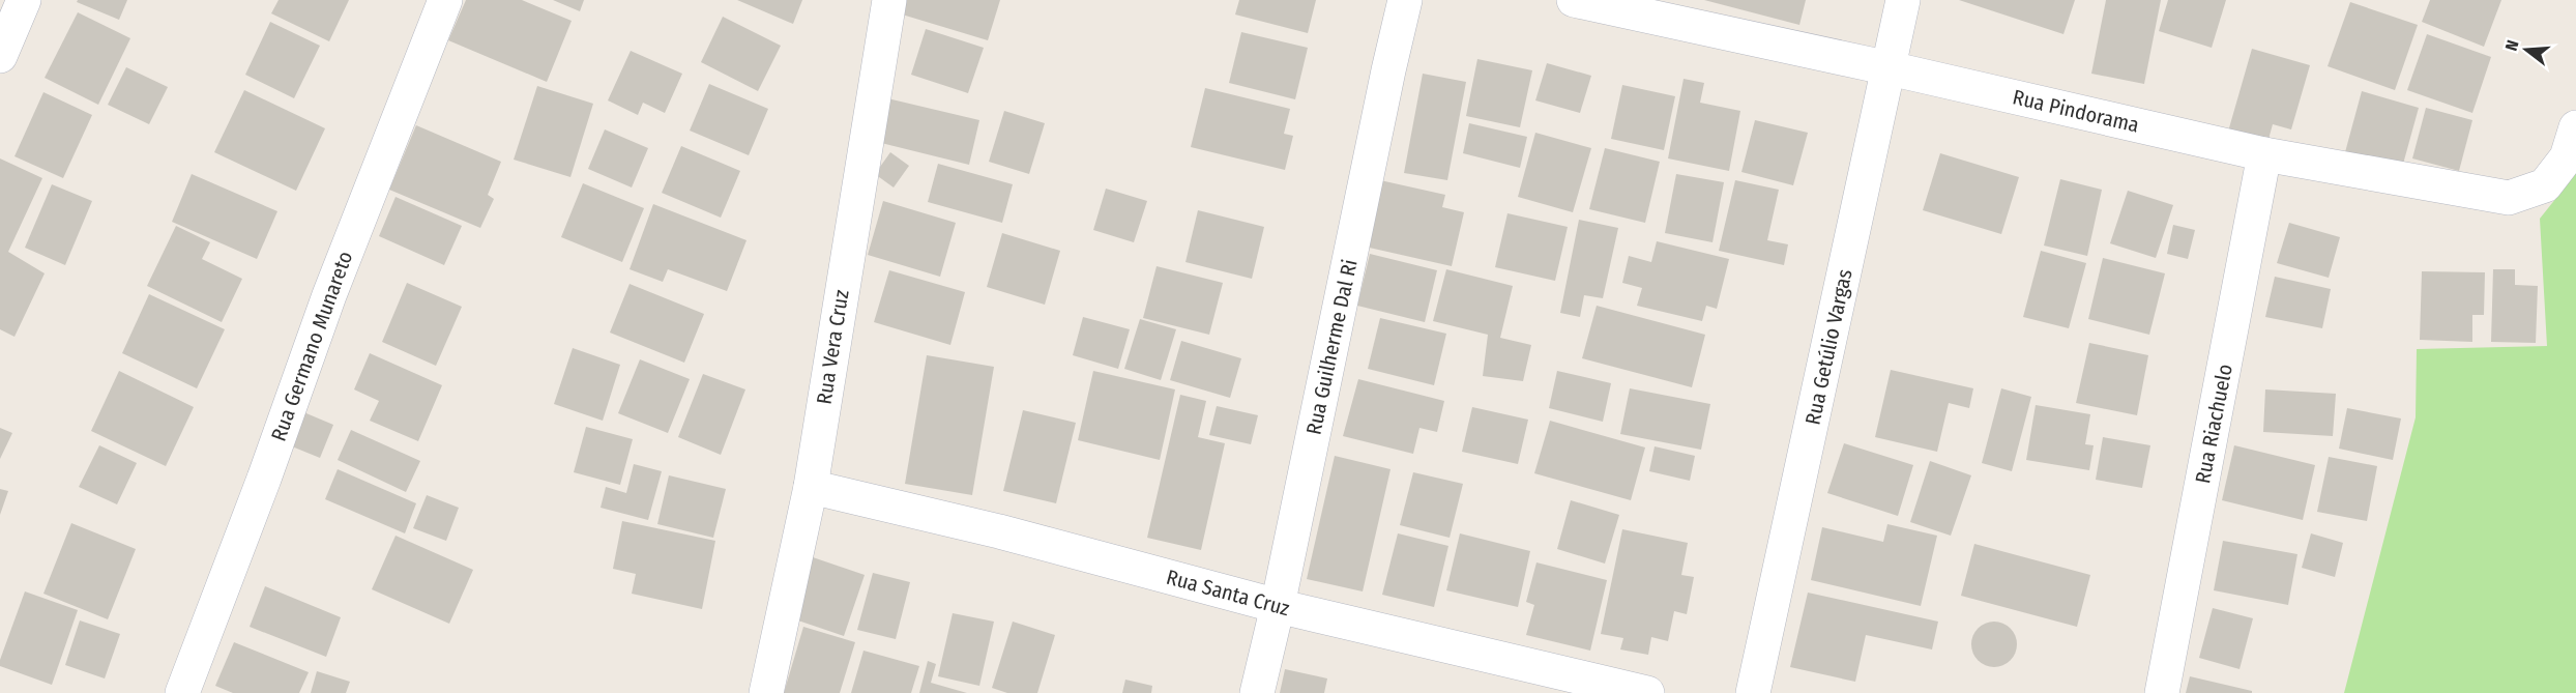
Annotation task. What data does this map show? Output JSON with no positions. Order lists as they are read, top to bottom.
{
  "streets": {
    "street": [
      "Rua Pindorama",
      "Rua Germano Munareto",
      "Rua Vera Cruz",
      "Rua Guilherme Dal Ri",
      "Rua Getúlio Vargas",
      "Rua Riachuelo",
      "Rua Santa Cruz"
    ]
  },
  "crossings": [
    ["Rua Pindorama", "Rua Getúlio Vargas"],
    ["Rua Pindorama", "Rua Riachuelo"],
    ["Rua Vera Cruz", "Rua Santa Cruz"],
    ["Rua Guilherme Dal Ri", "Rua Santa Cruz"]
  ],
  "north": "left"
}
